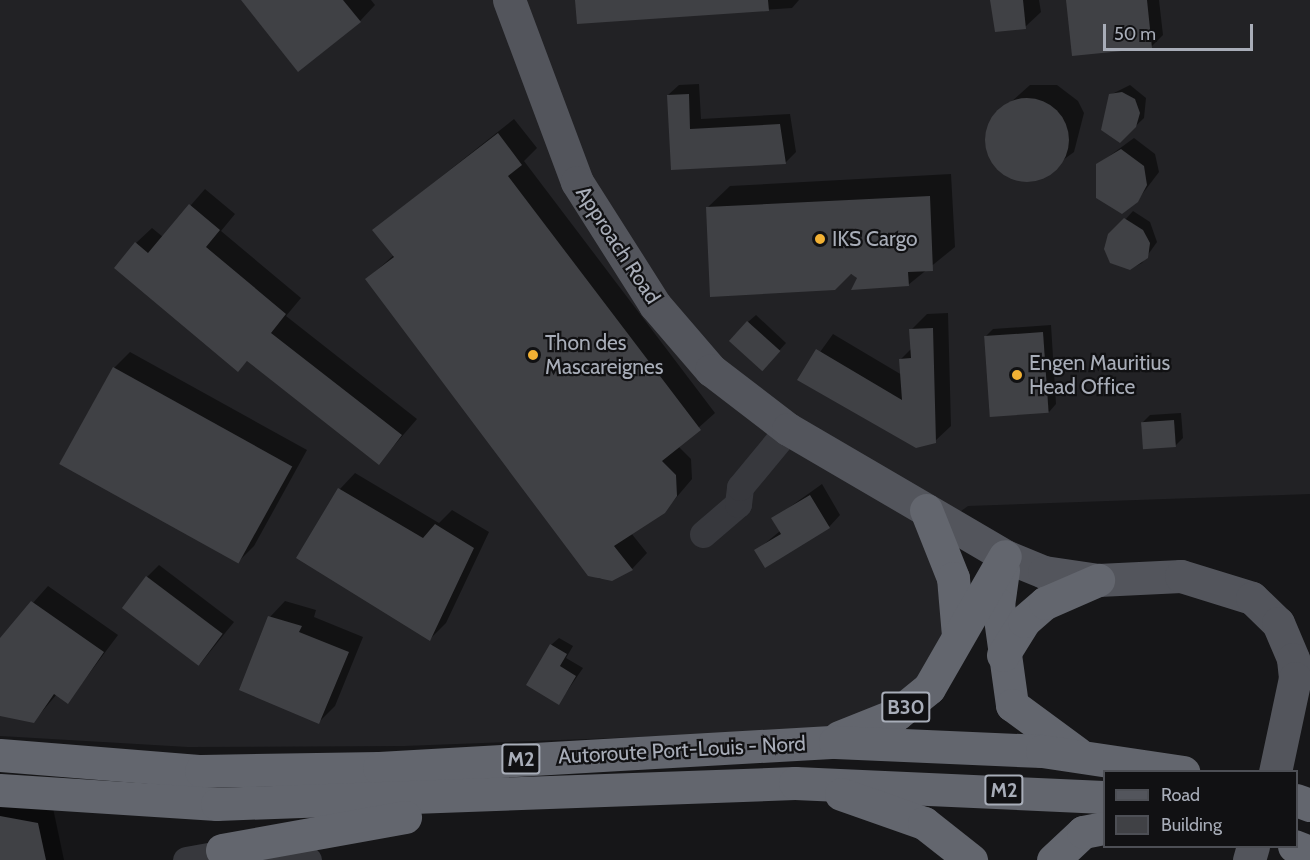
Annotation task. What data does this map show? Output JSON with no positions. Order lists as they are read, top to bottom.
{
  "streets": {
    "highway": ["B30", "Autoroute Port-Louis - Nord", "M2"],
    "main road": ["Approach Road"]
  },
  "crossings": [
    ["B30", "Autoroute Port-Louis - Nord"],
    ["Autoroute Port-Louis - Nord", "M2"]
  ],
  "places": ["IKS Cargo", "Thon des Mascareignes", "Engen Mauritius Head Office"],
  "legend": ["Road", "Building"],
  "scale_bar": "50 m"
}
